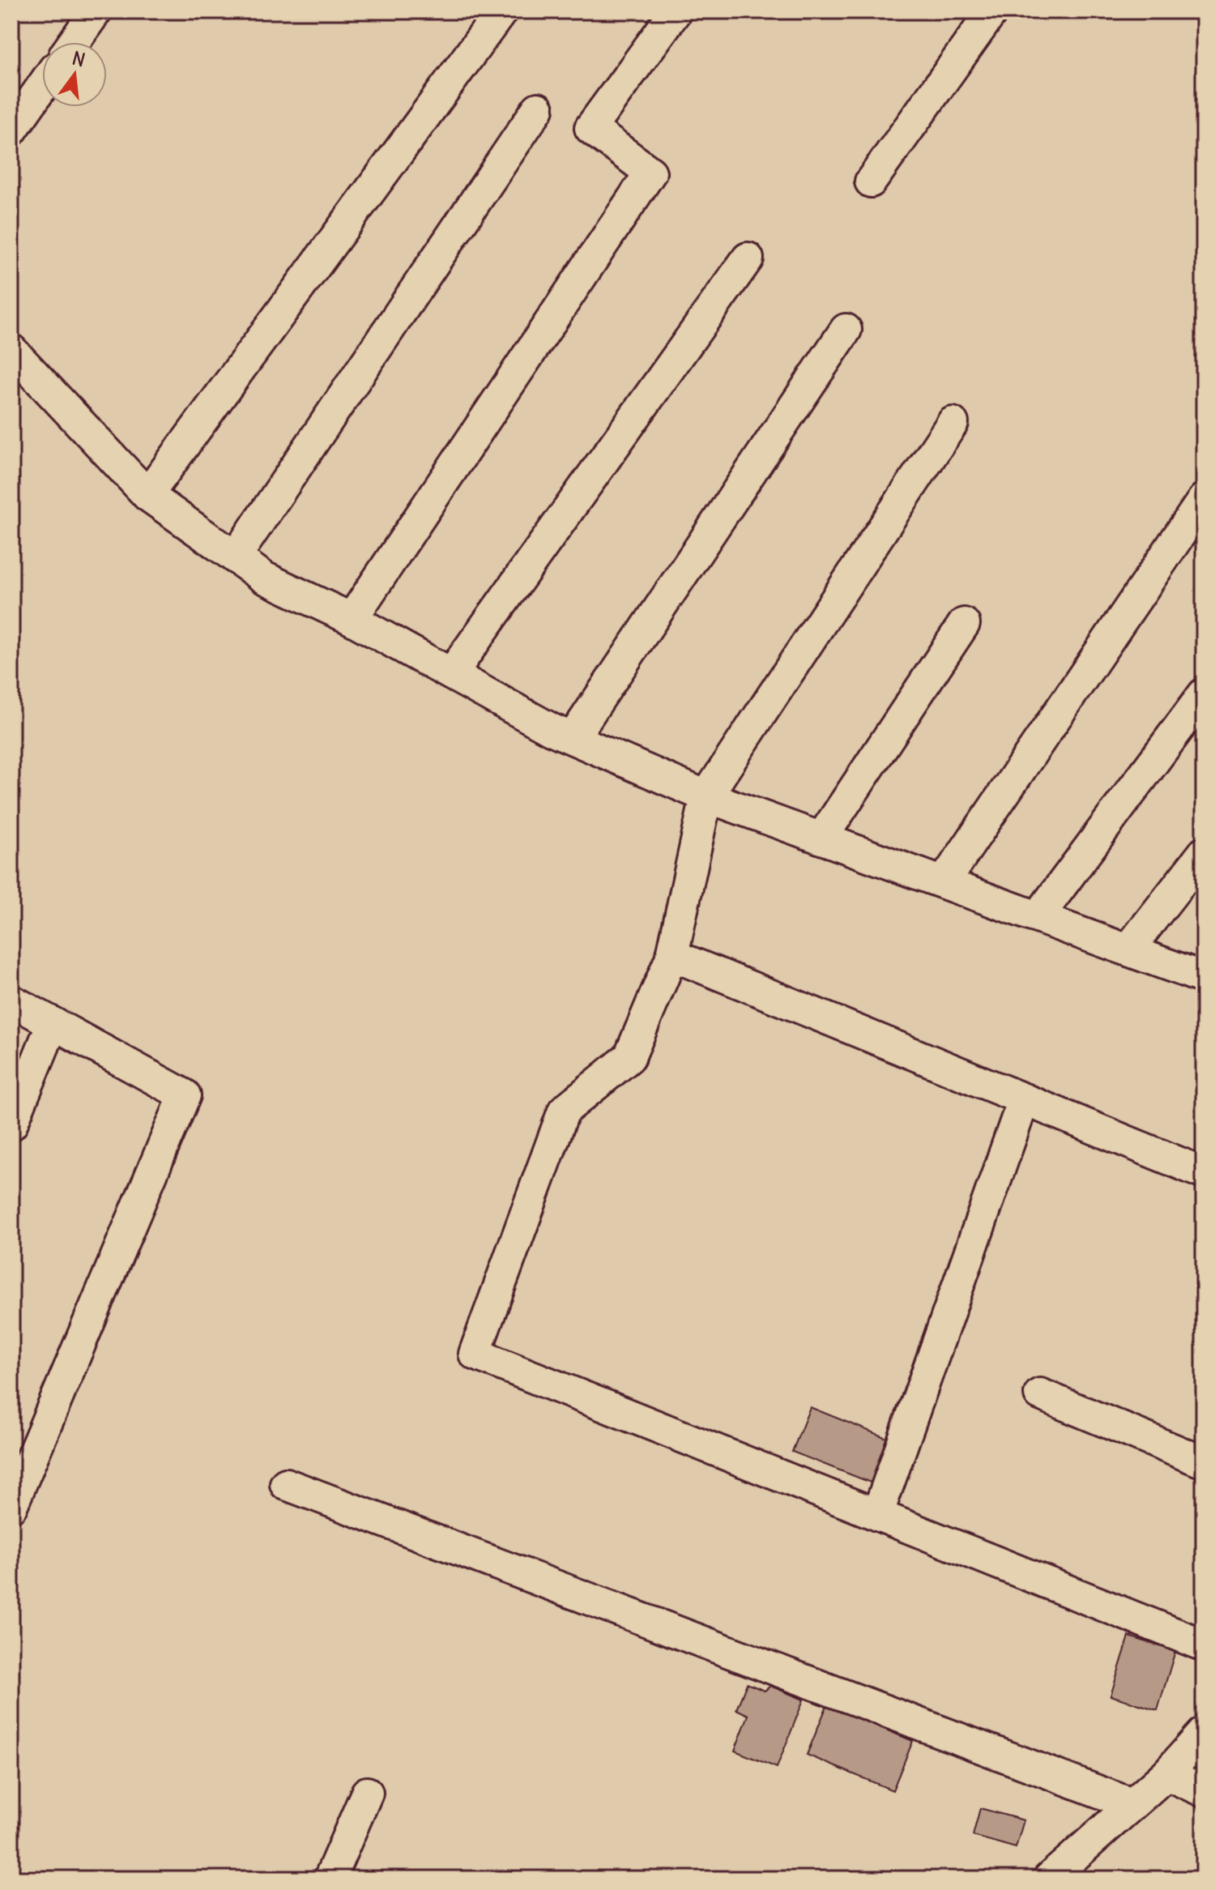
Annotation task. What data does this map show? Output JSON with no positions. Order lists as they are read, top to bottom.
{
  "north": "top"
}
